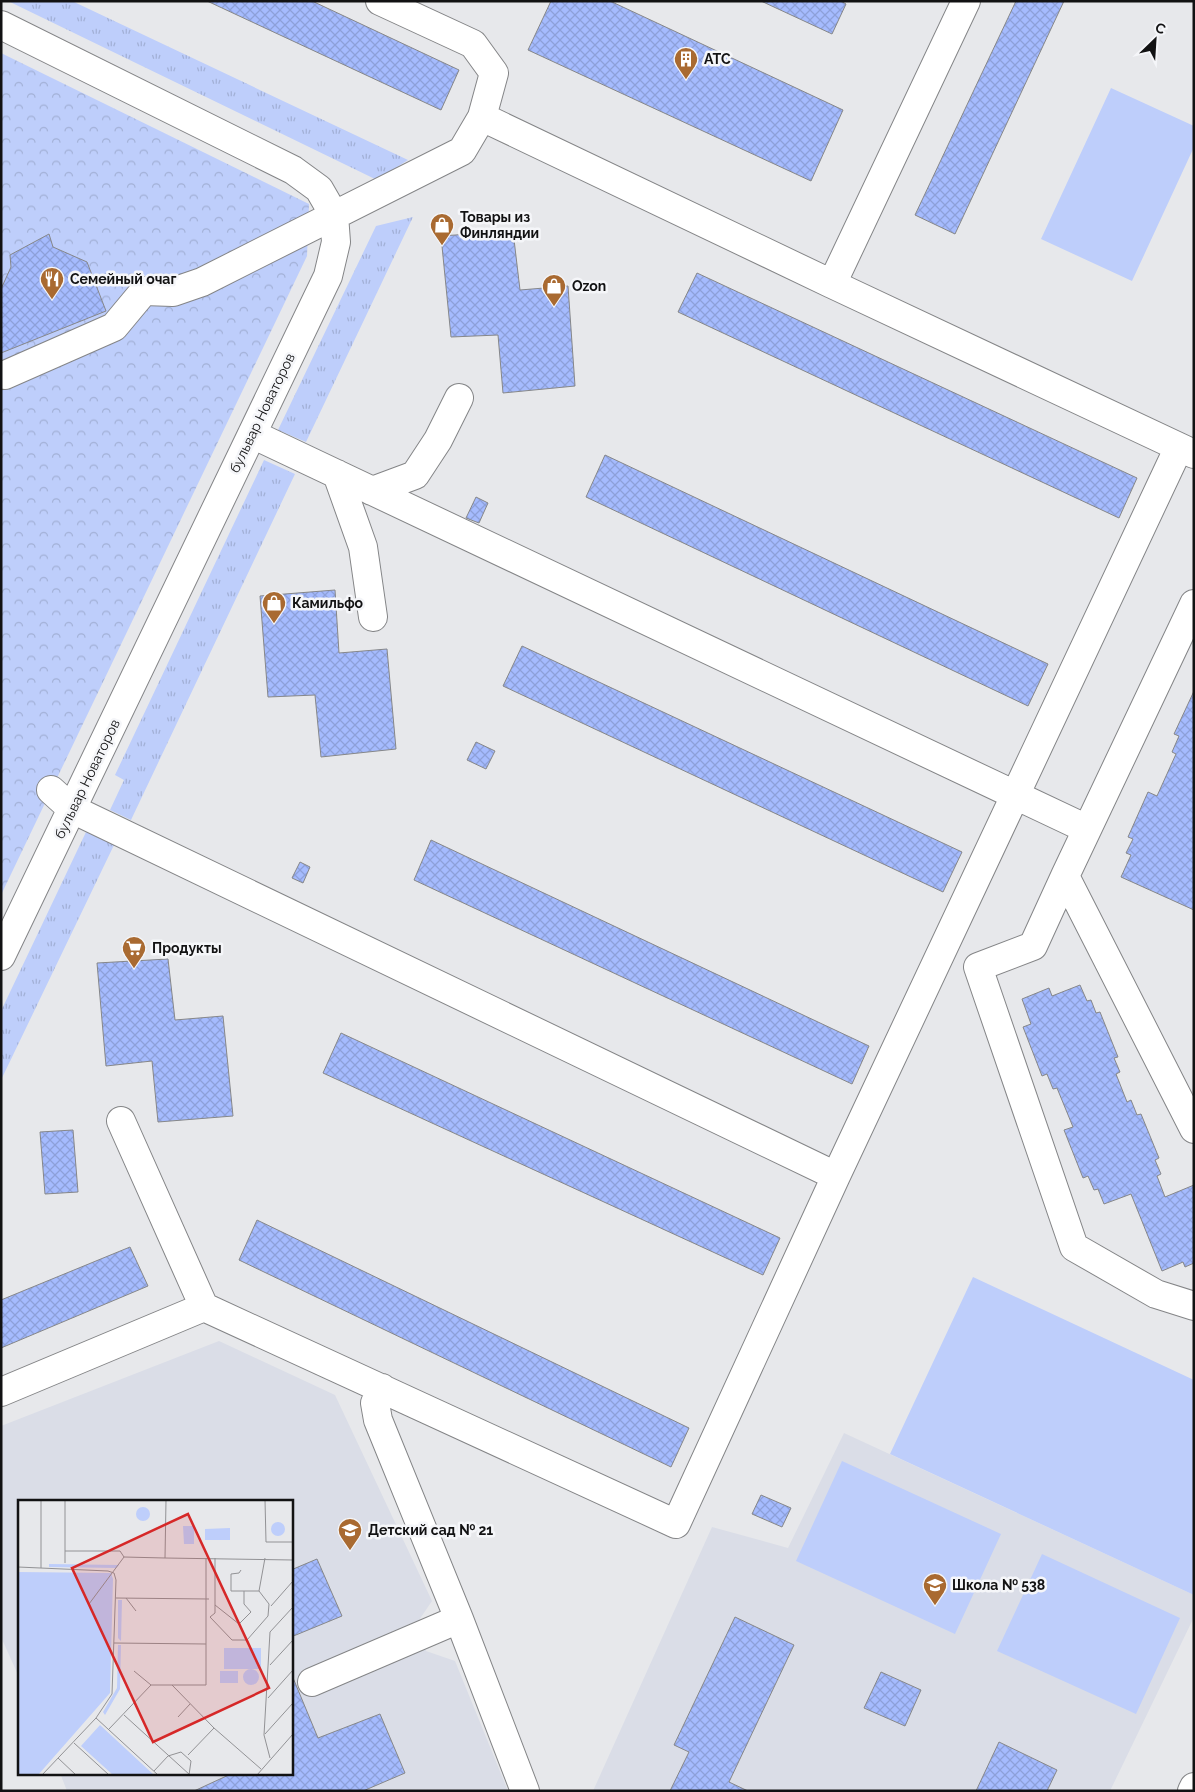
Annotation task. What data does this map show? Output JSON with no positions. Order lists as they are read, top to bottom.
{
  "streets": {
    "street": ["бульвар Новаторов"]
  },
  "places": {
    "building": ["АТС"],
    "shop": ["Товары из Финляндии", "Ozon", "Камильфо"],
    "restaurant": ["Семейный очаг"],
    "supermarket": ["Продукты"],
    "school or university": ["Детский сад № 21", "Школа № 538"]
  },
  "north": "top right"
}
